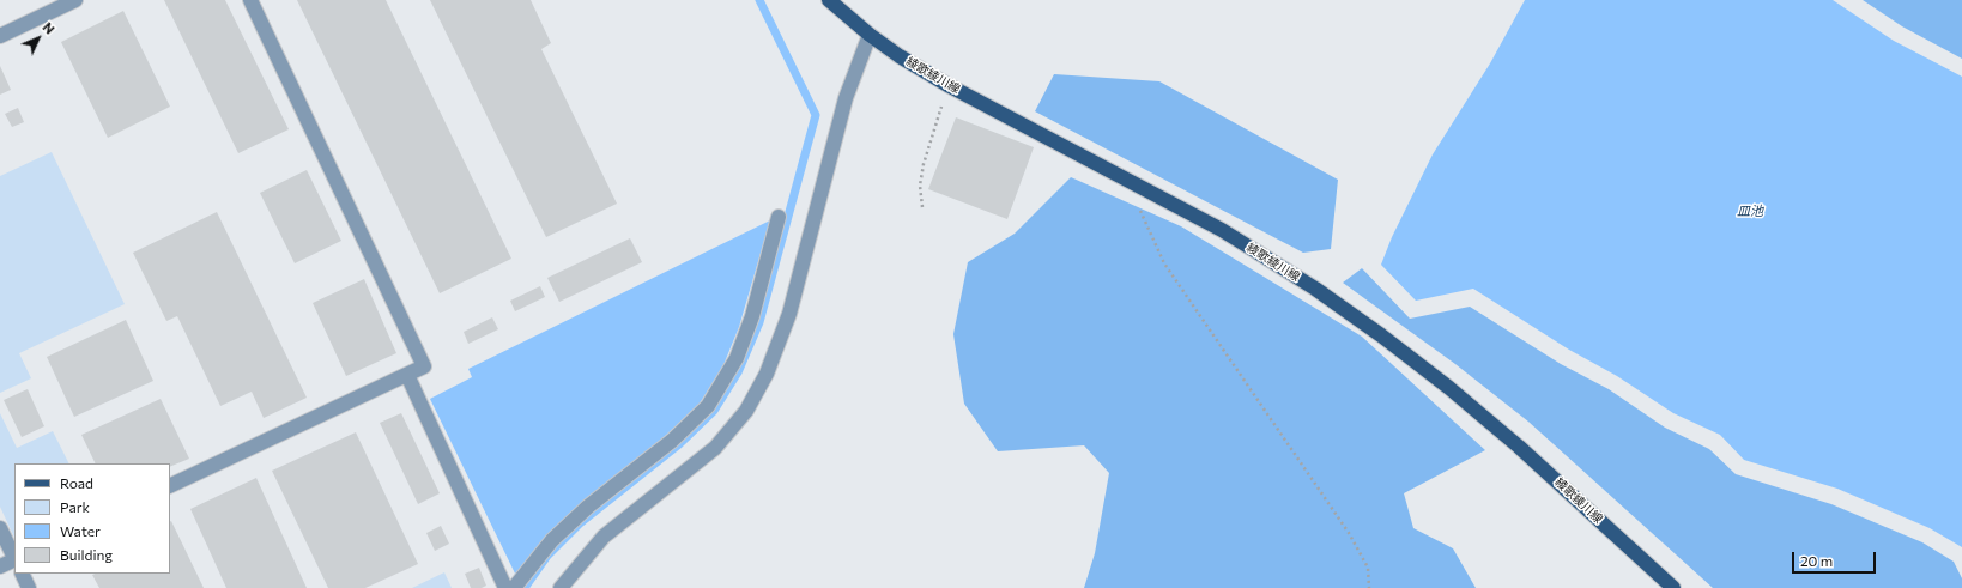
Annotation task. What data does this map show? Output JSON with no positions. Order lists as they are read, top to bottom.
{
  "streets": {
    "main road": ["綾歌綾川線"]
  },
  "water": ["皿池"],
  "legend": [
    "Road",
    "Park",
    "Water",
    "Building"
  ],
  "scale_bar": "20 m",
  "north": "top right"
}
